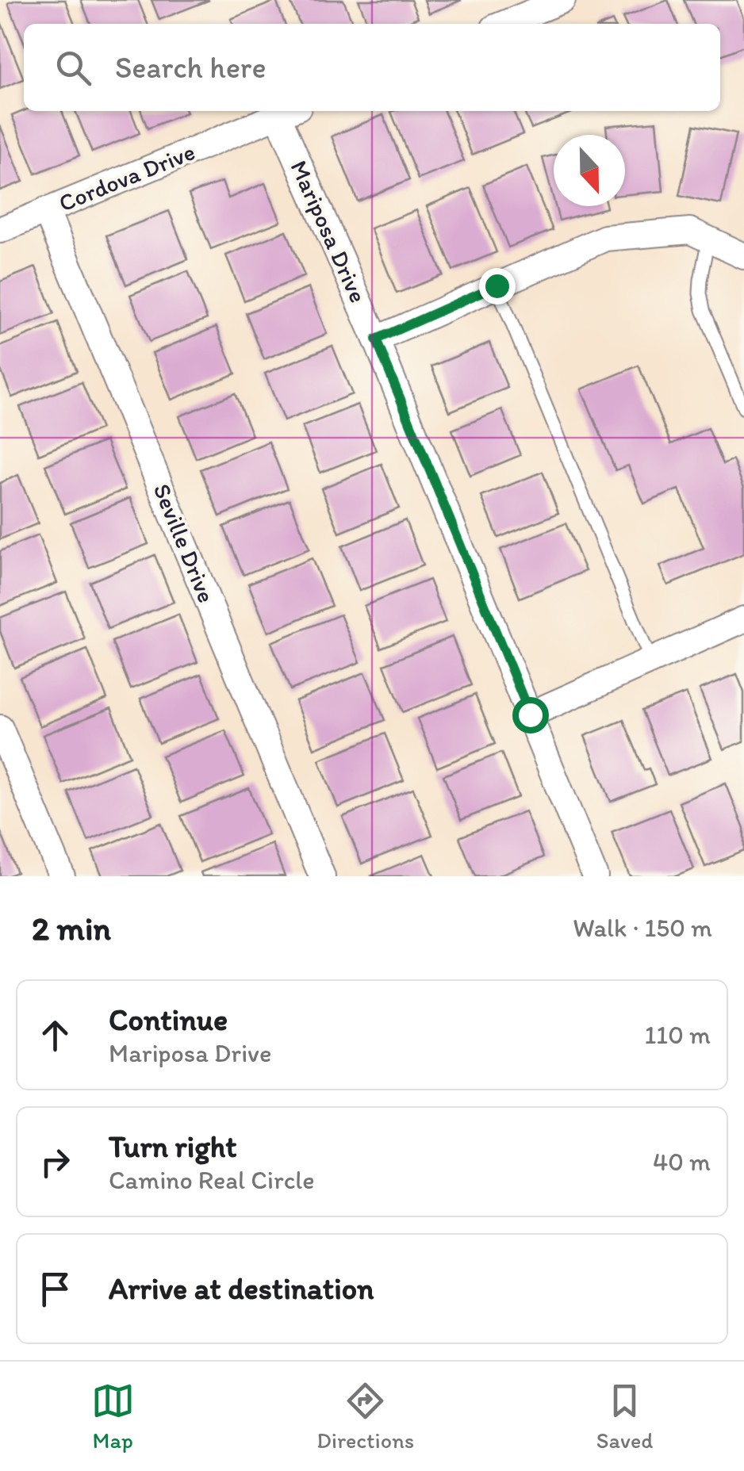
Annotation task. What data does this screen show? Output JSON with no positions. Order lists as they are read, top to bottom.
{
  "streets": {
    "street": ["Cordova Drive", "Mariposa Drive", "Seville Drive"]
  },
  "crossings": [
    ["Cordova Drive", "Mariposa Drive"],
    ["Cordova Drive", "Seville Drive"]
  ],
  "north": "bottom",
  "page": {
    "search": "Search here",
    "heading": ["2 min", "Walk · 150 m"],
    "list": [
      ["Continue", "Mariposa Drive", "110 m"],
      ["Turn right", "Camino Real Circle", "40 m"],
      "Arrive at destination"
    ],
    "nav": ["Map", "Directions", "Saved"]
  }
}
